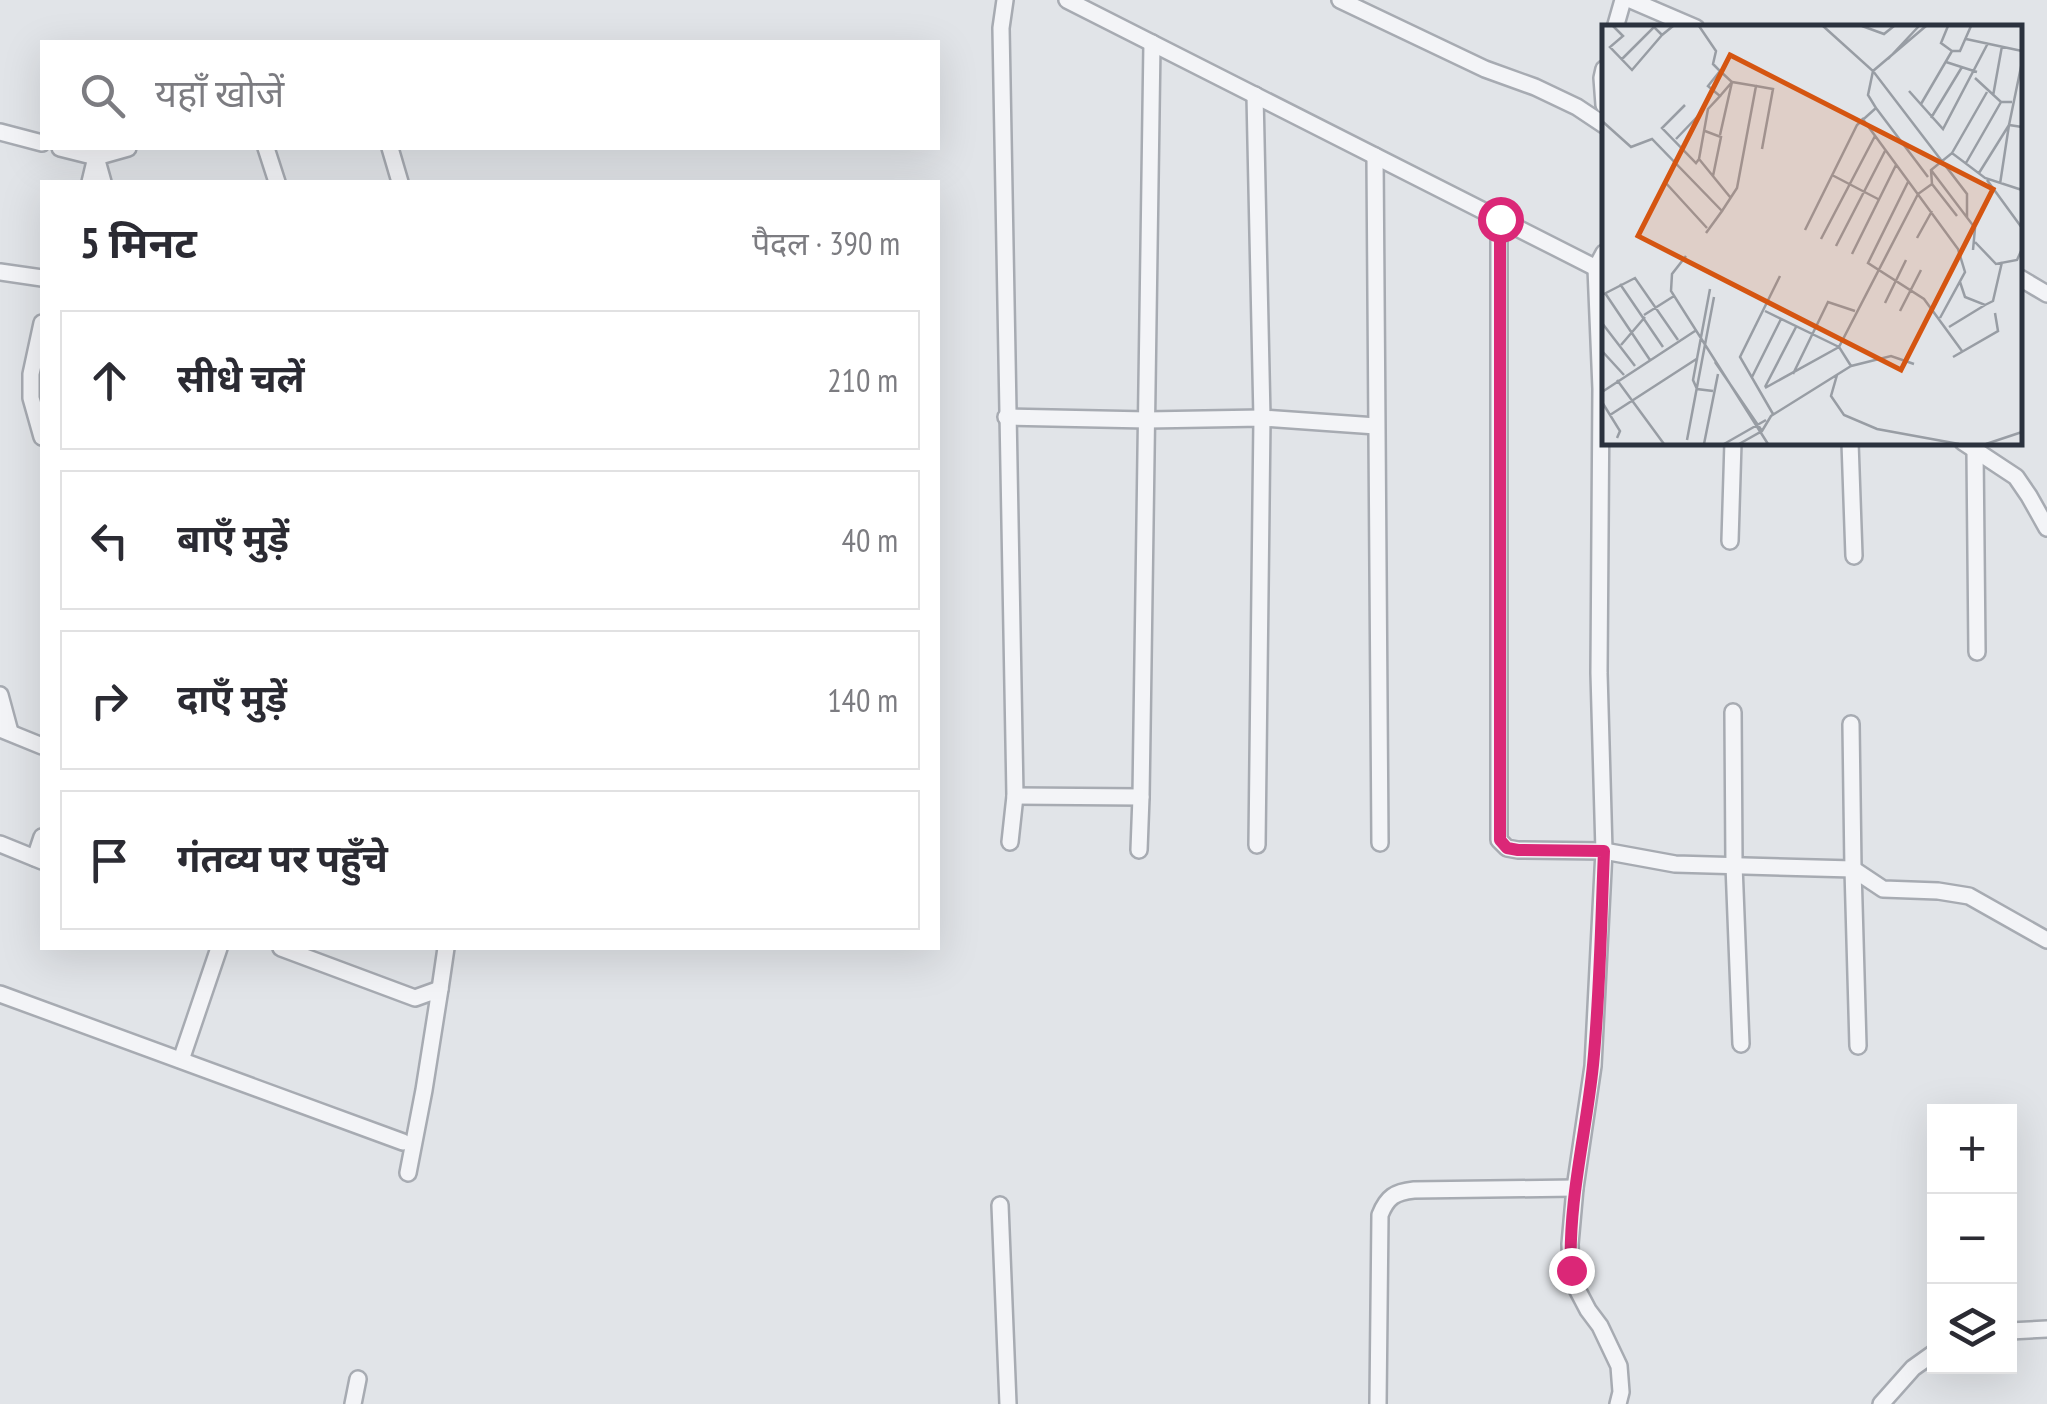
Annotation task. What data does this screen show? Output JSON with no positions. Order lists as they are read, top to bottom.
{
  "page": {
    "search": "यहाँ खोजें",
    "heading": ["5 मिनट", "पैदल · 390 m"],
    "list": [
      ["सीधे चलें", "210 m"],
      ["बाएँ मुड़ें", "40 m"],
      ["दाएँ मुड़ें", "140 m"],
      "गंतव्य पर पहुँचे"
    ],
    "map_buttons": ["+", "−"]
  }
}
